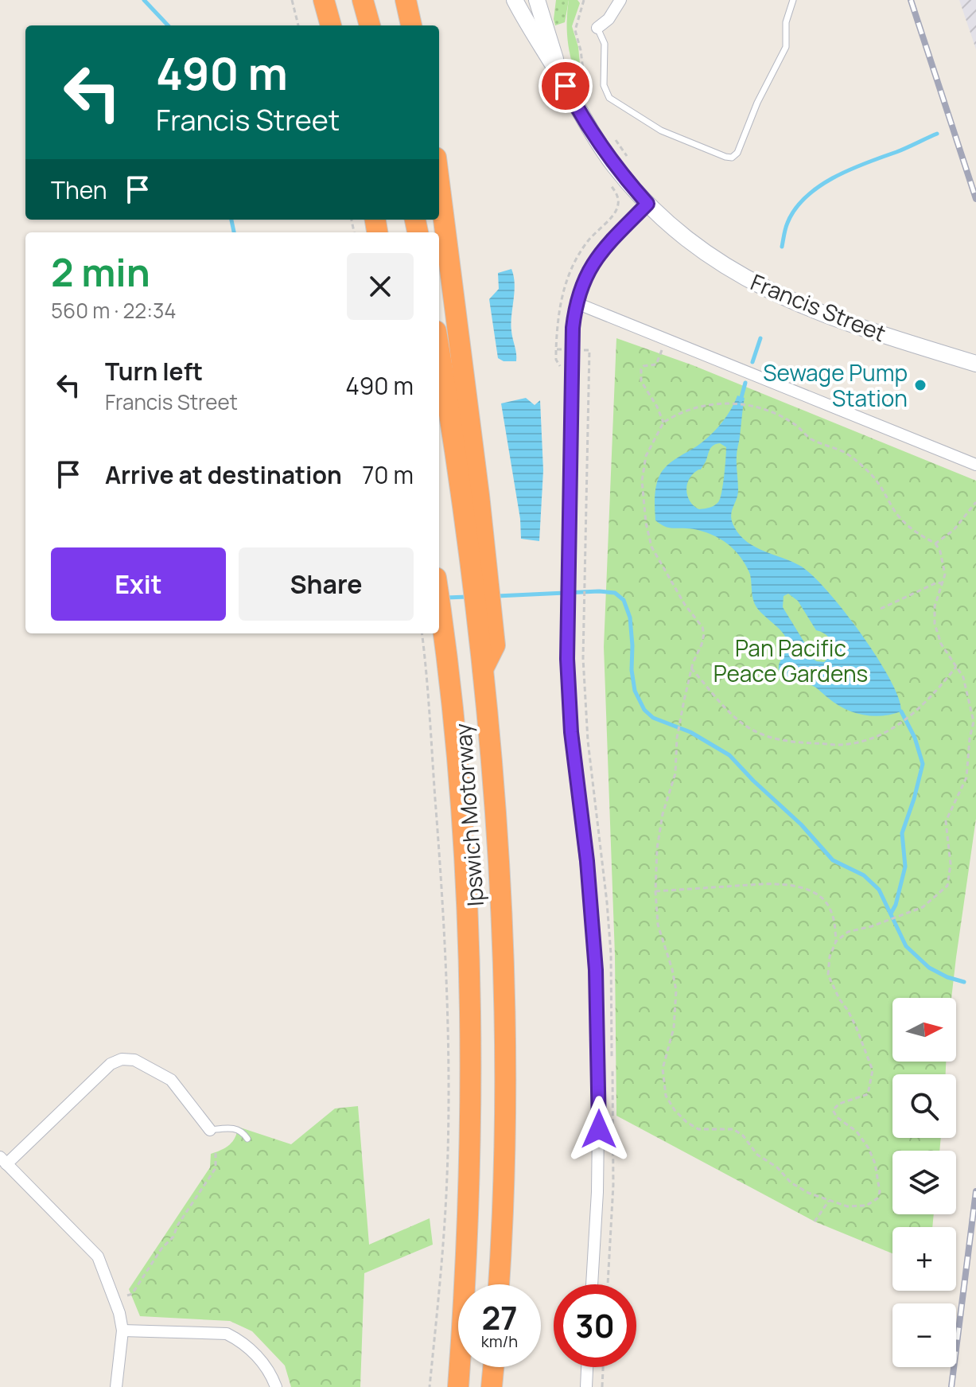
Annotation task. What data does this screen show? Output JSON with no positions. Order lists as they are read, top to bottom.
{
  "streets": {
    "highway": ["Ipswich Motorway"],
    "main road": ["Francis Street"]
  },
  "parks": ["Pan Pacific Peace Gardens"],
  "places": ["Sewage Pump Station"],
  "north": "right",
  "page": {
    "turn": ["490 m", "Francis Street"],
    "then": "Then",
    "heading": ["2 min", "560 m · 22:34"],
    "list": [
      {
        "name": "Turn left",
        "note": "Francis Street",
        "value": "490 m"
      },
      {
        "name": "Arrive at destination",
        "value": "70 m"
      }
    ],
    "buttons": ["Exit", "Share"],
    "map_buttons": ["+", "−"],
    "speed": "27 km/h",
    "limit": "30"
  }
}
